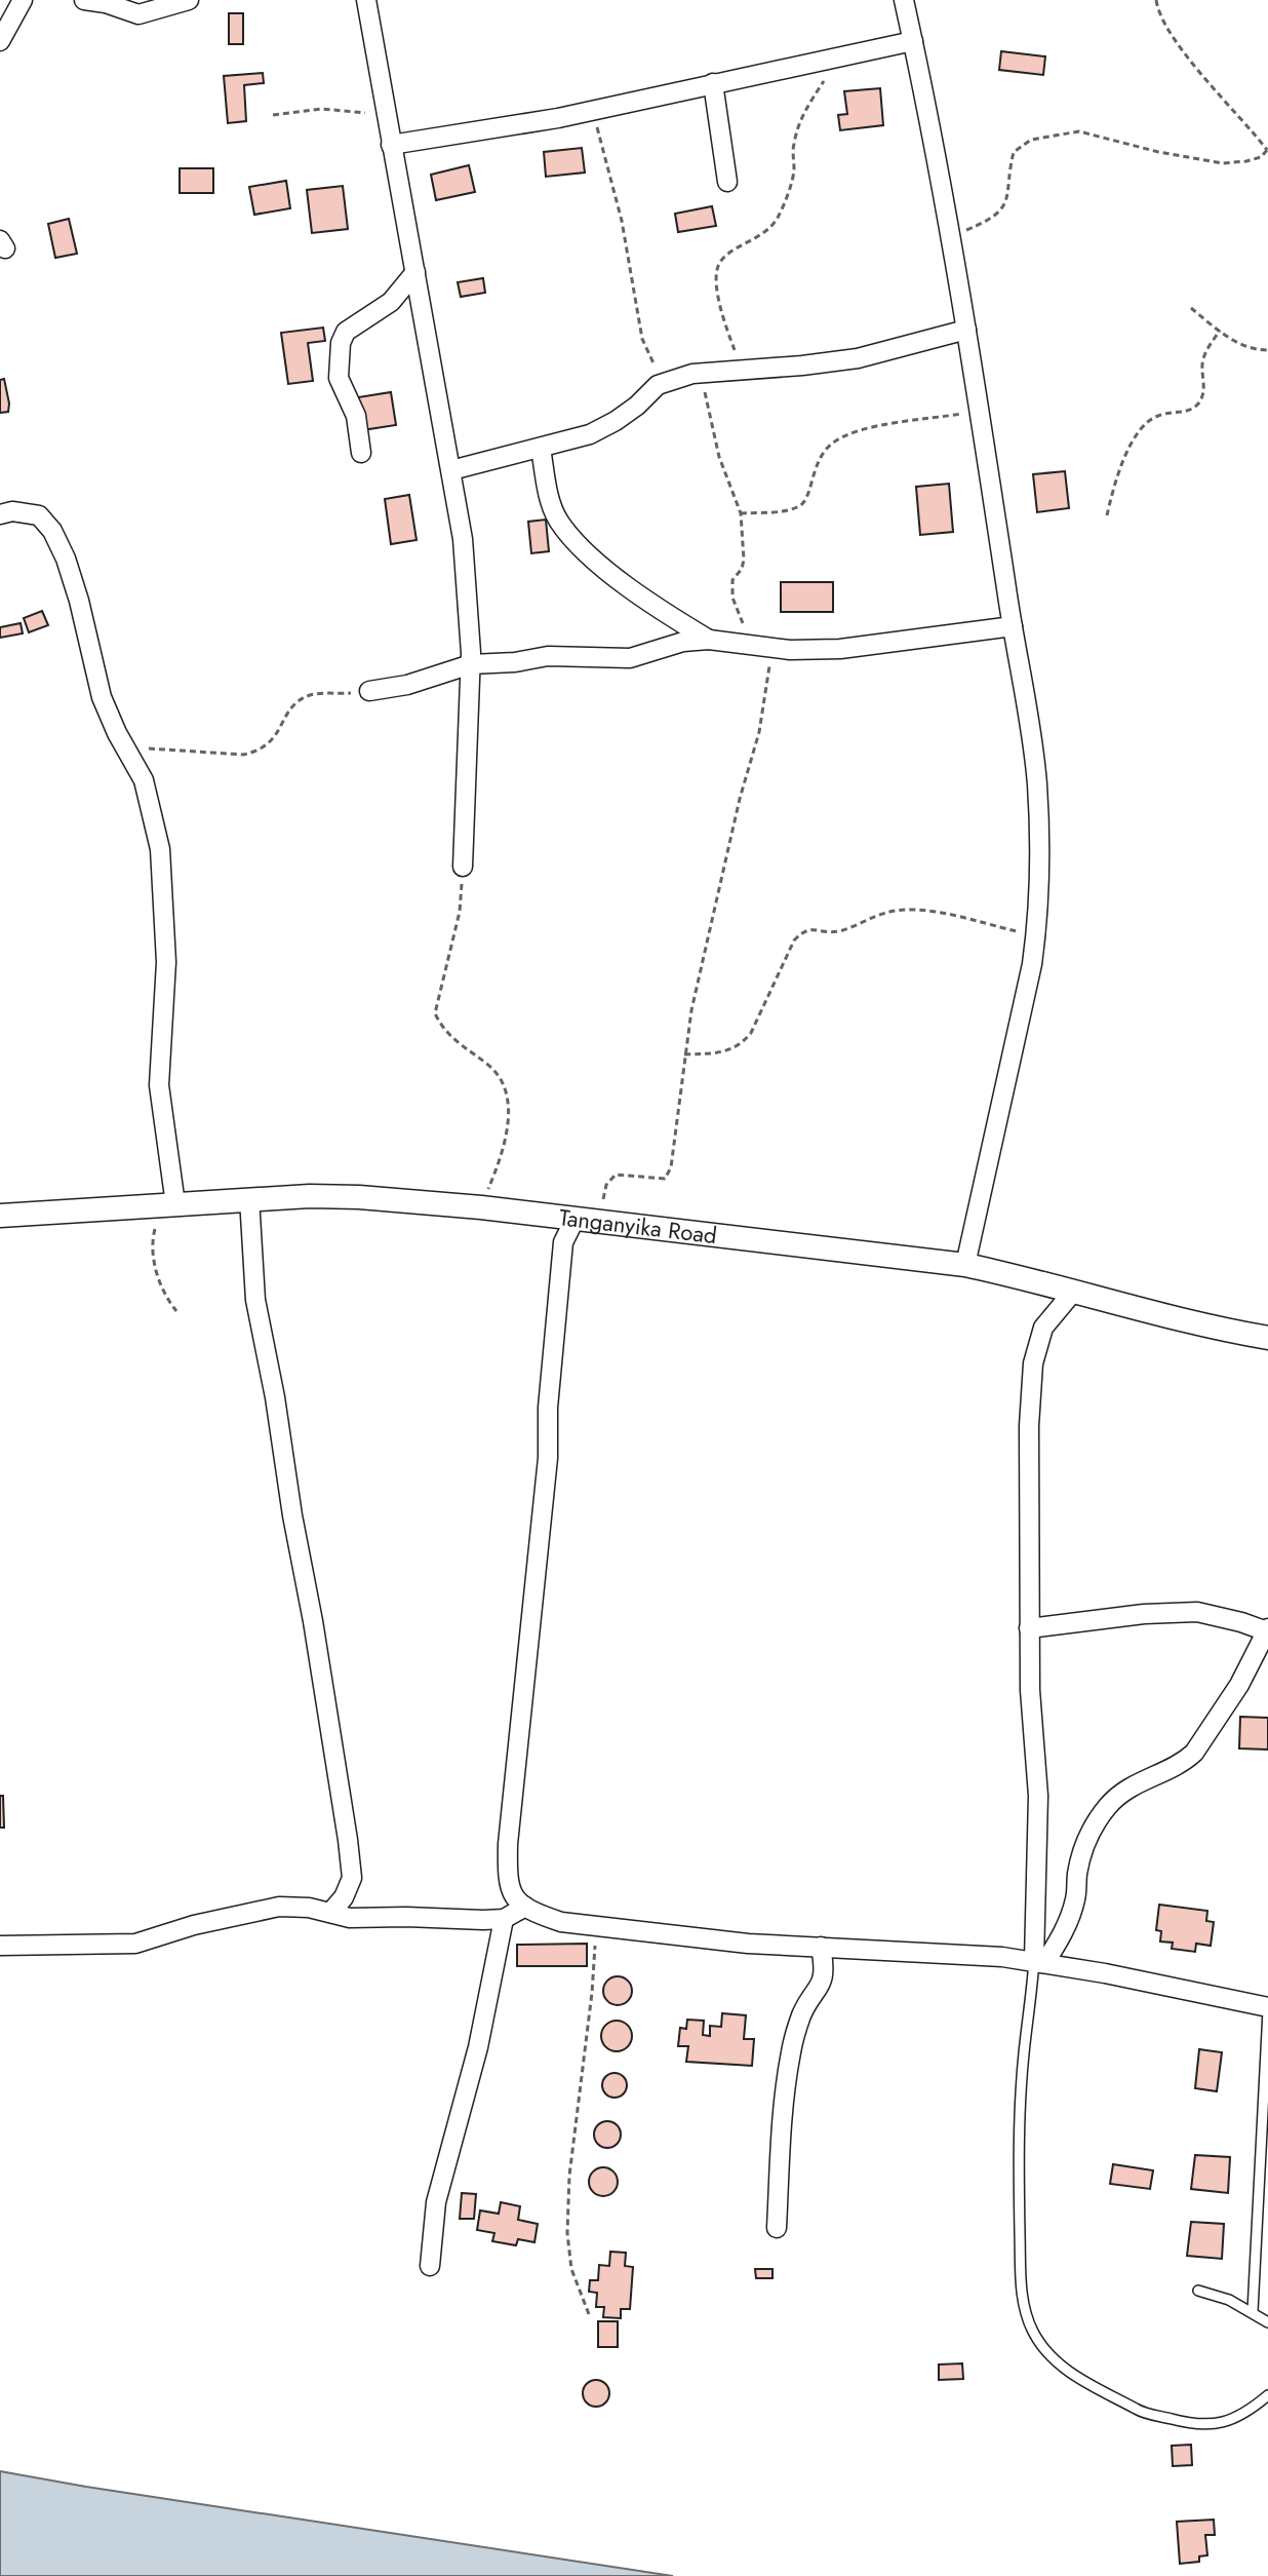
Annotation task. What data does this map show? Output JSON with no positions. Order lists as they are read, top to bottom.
{
  "streets": {
    "street": ["Tanganyika Road"]
  }
}
